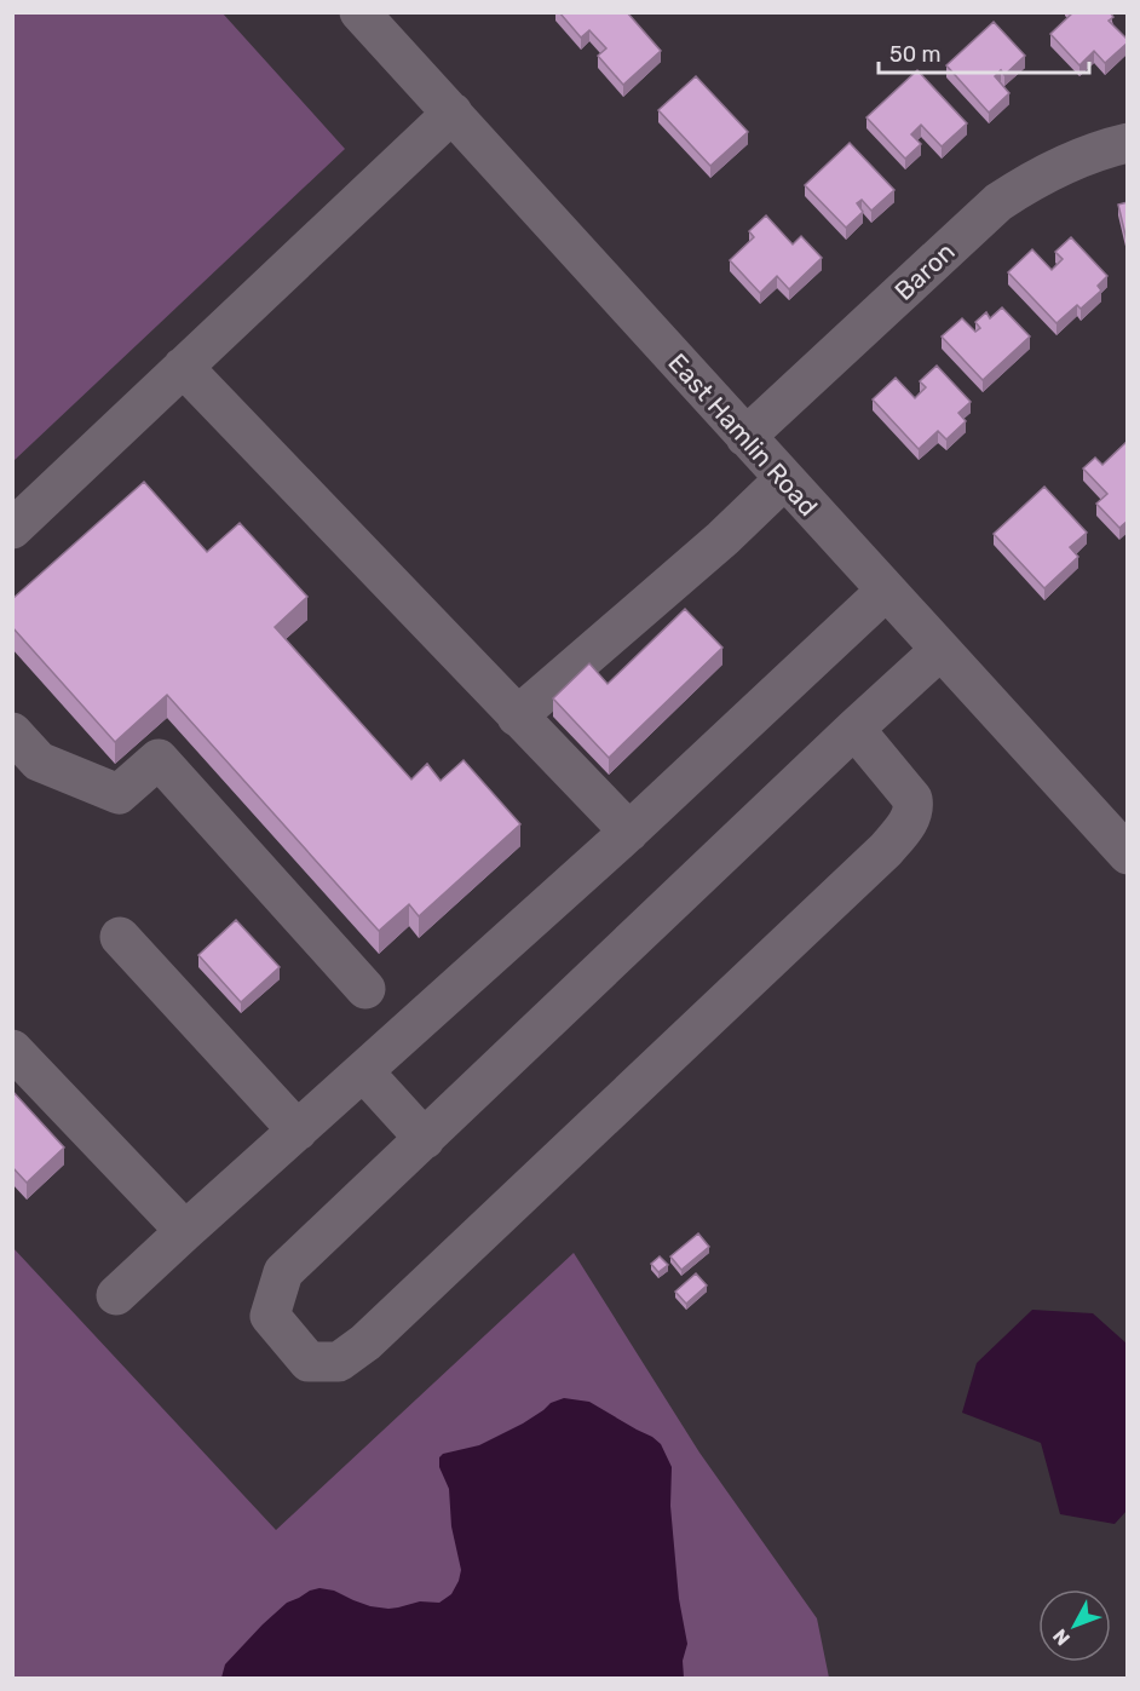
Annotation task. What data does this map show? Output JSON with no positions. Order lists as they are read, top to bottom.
{
  "streets": {
    "street": ["Baron", "East Hamlin Road"]
  },
  "crossings": [
    ["Baron", "East Hamlin Road"]
  ],
  "scale_bar": "50 m",
  "north": "bottom left"
}
